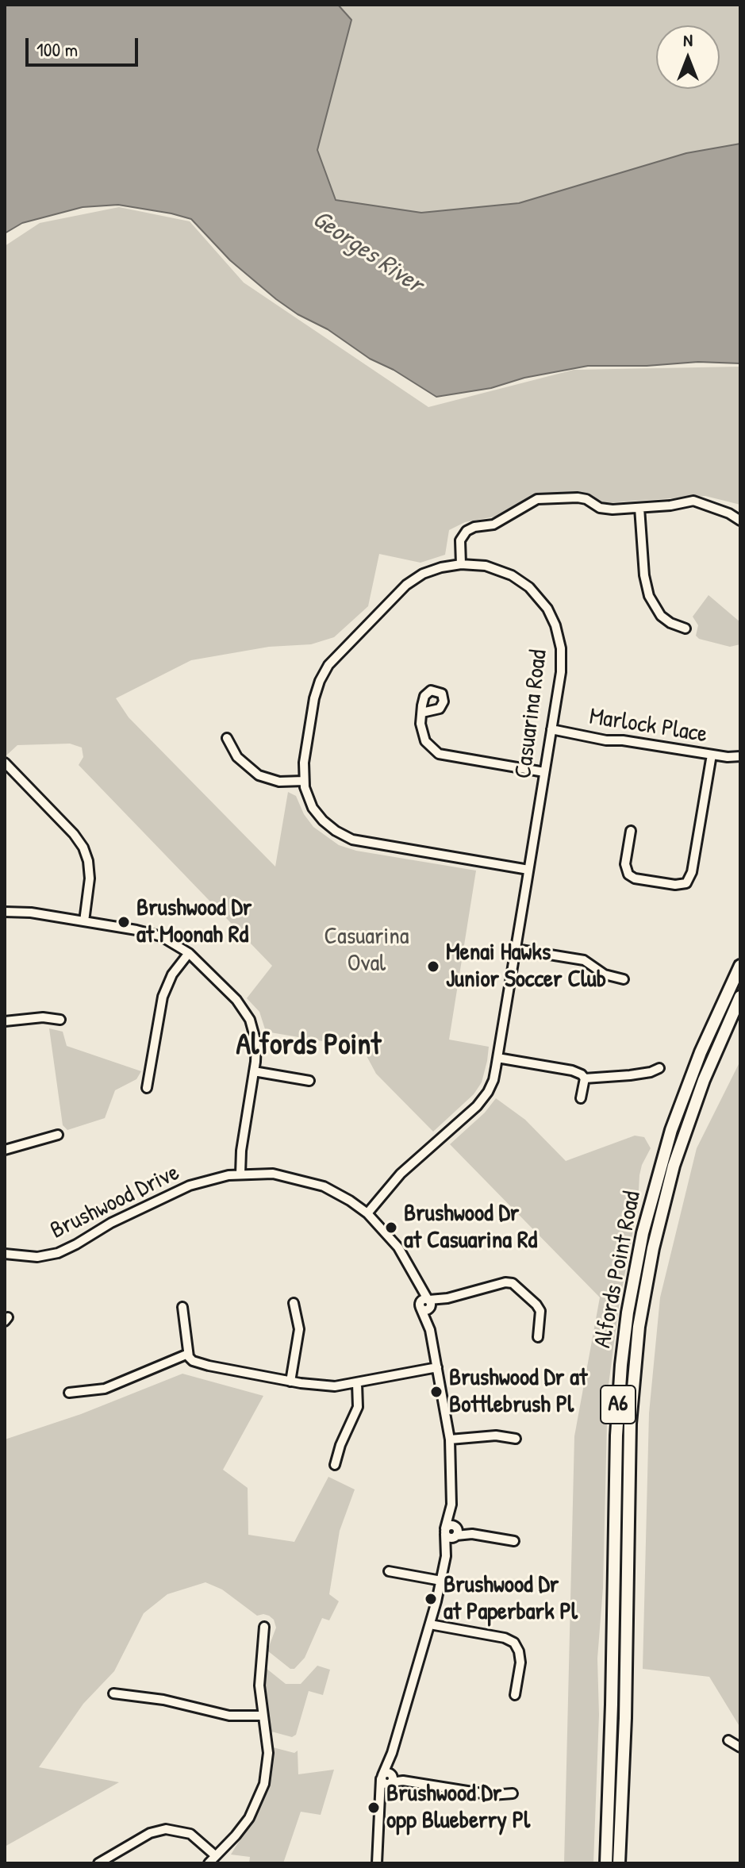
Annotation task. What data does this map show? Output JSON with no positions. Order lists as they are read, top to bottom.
{
  "streets": {
    "highway": ["Alfords Point Road", "A6"],
    "street": ["Casuarina Road", "Marlock Place", "Brushwood Drive"]
  },
  "crossings": [
    ["Casuarina Road", "Marlock Place"],
    ["Casuarina Road", "Brushwood Drive"]
  ],
  "districts": ["Alfords Point"],
  "water": ["Georges River"],
  "parks": ["Casuarina Oval"],
  "places": [
    "Brushwood Dr at Moonah Rd",
    "Menai Hawks Junior Soccer Club",
    "Brushwood Dr at Casuarina Rd",
    "Brushwood Dr at Bottlebrush Pl",
    "Brushwood Dr at Paperbark Pl",
    "Brushwood Dr opp Blueberry Pl"
  ],
  "scale_bar": "100 m",
  "north": "top"
}
